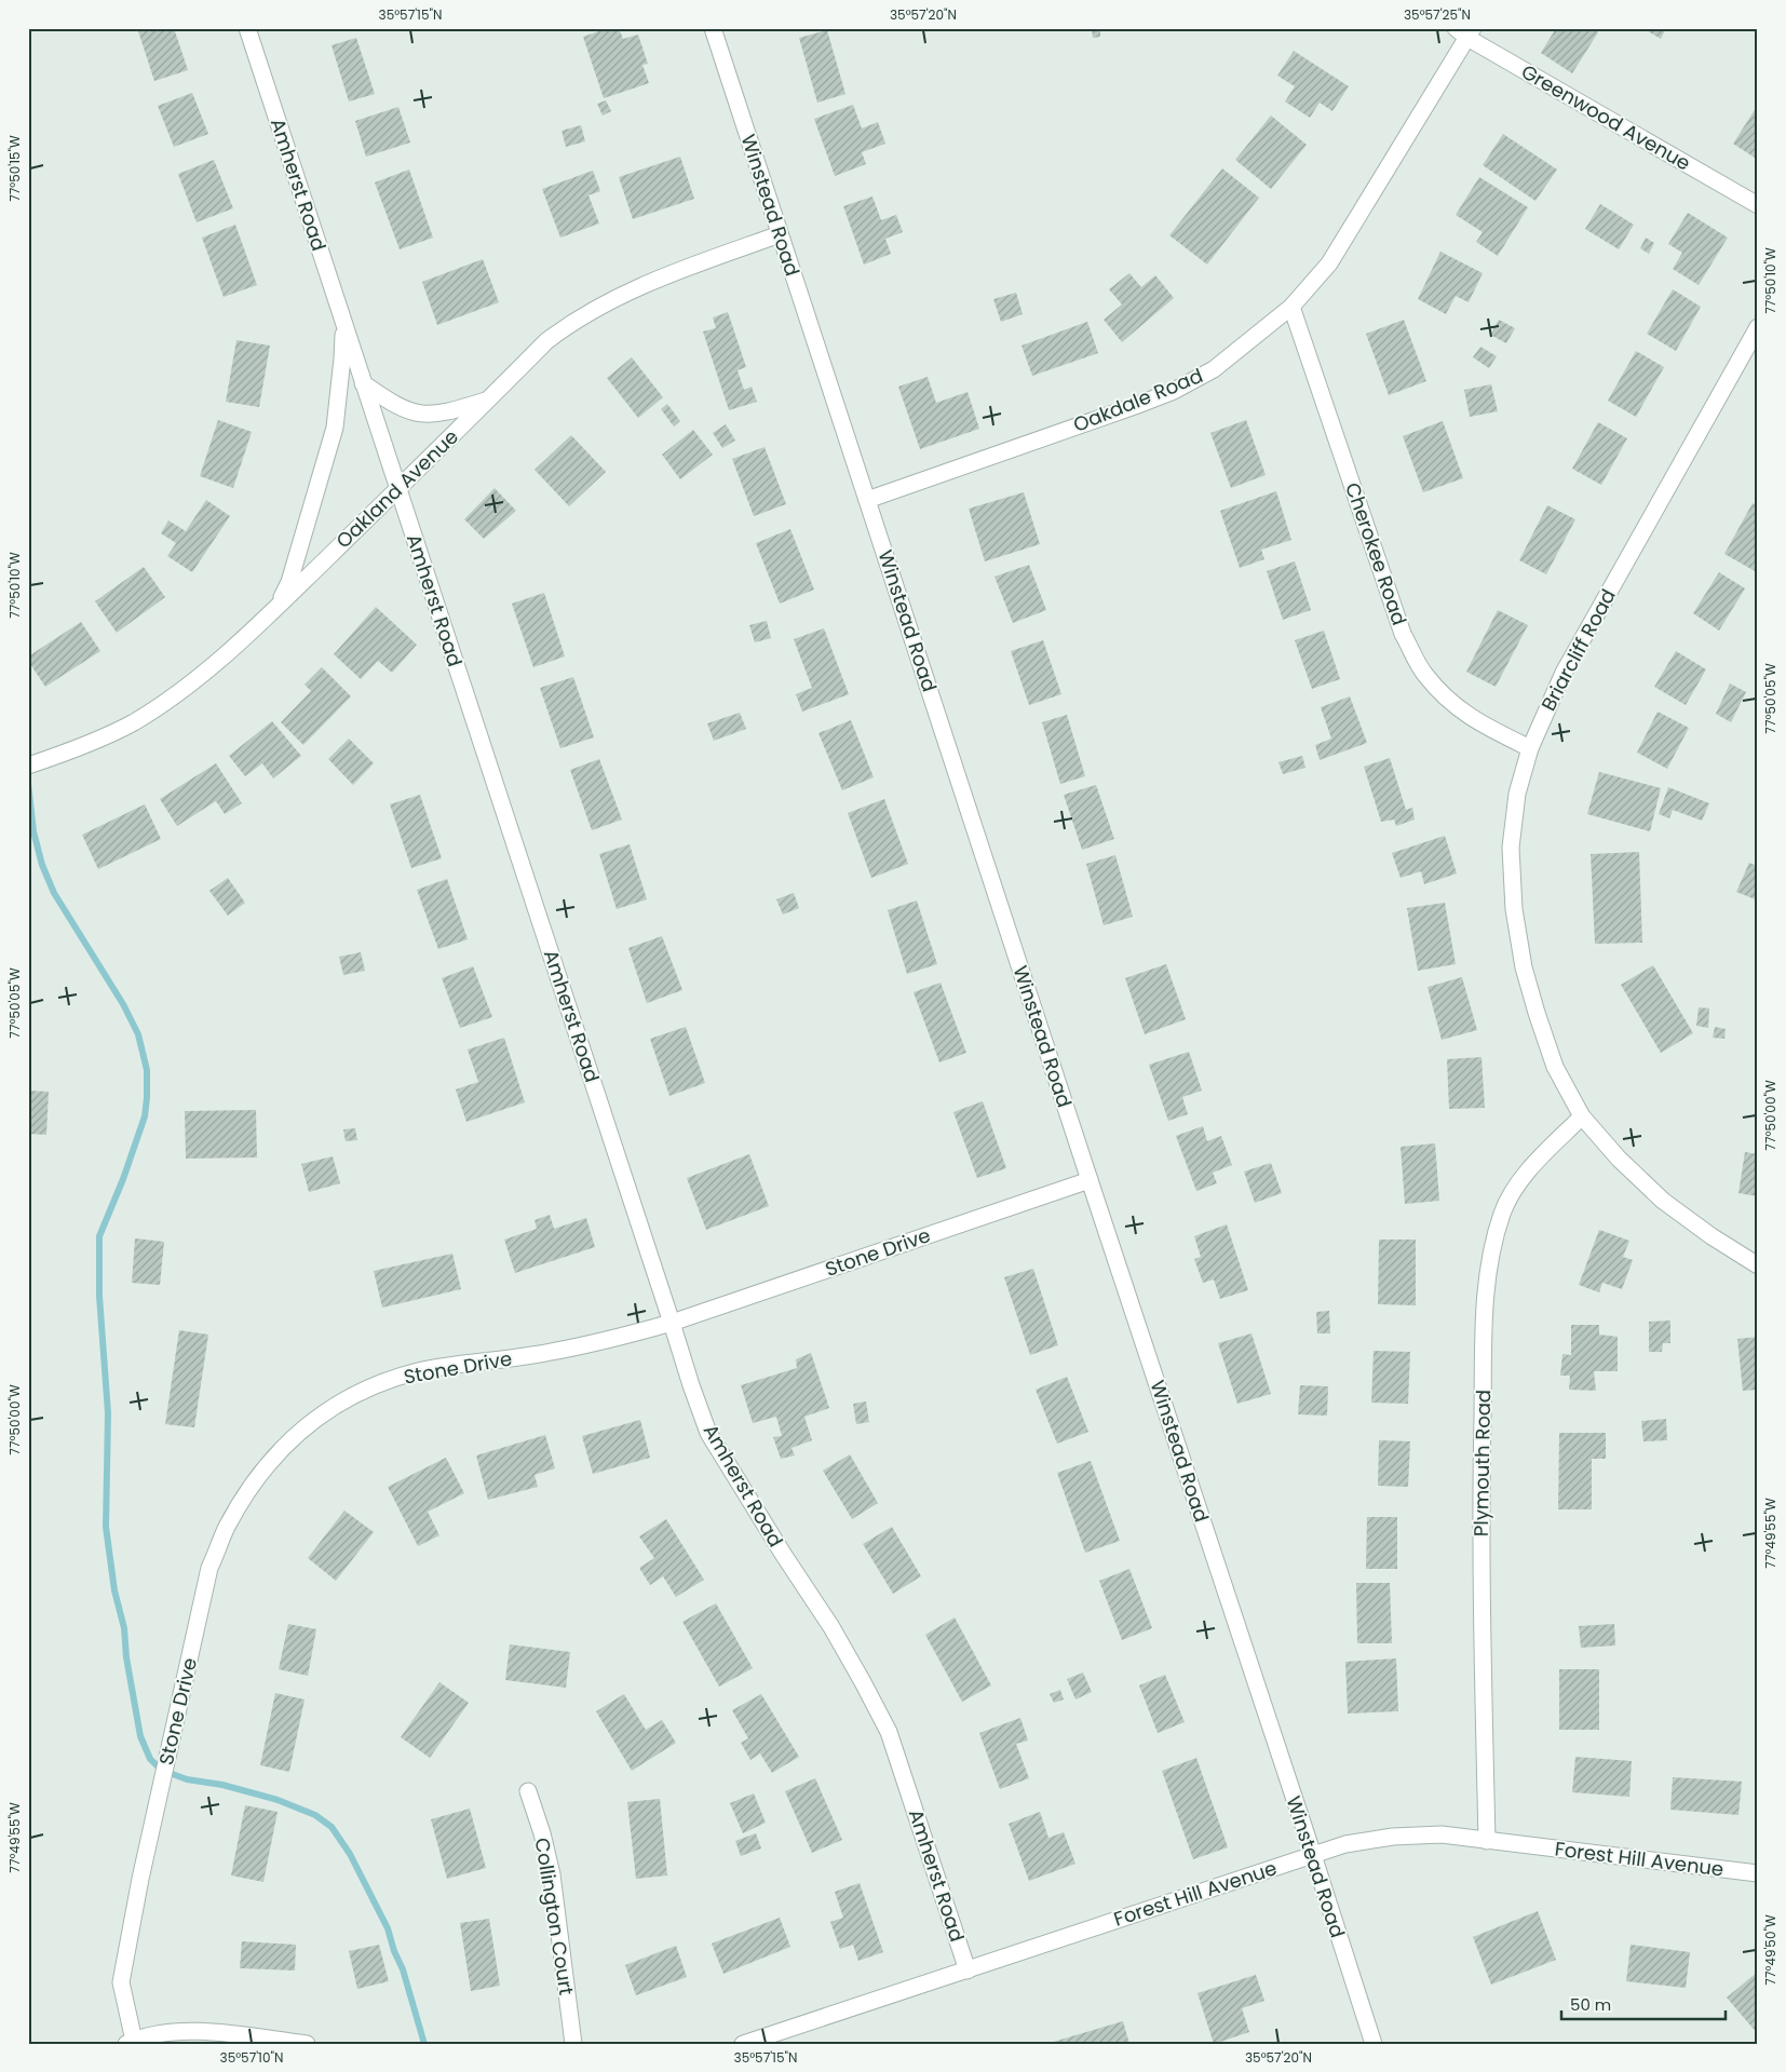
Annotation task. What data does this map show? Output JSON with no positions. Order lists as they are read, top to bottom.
{
  "streets": {
    "street": [
      "Greenwood Avenue",
      "Amherst Road",
      "Winstead Road",
      "Oakdale Road",
      "Oakland Avenue",
      "Cherokee Road",
      "Briarcliff Road",
      "Stone Drive",
      "Plymouth Road",
      "Forest Hill Avenue",
      "Collington Court"
    ]
  },
  "crossings": [
    ["Greenwood Avenue", "Oakdale Road"],
    ["Amherst Road", "Oakland Avenue"],
    ["Amherst Road", "Stone Drive"],
    ["Amherst Road", "Forest Hill Avenue"],
    ["Winstead Road", "Oakdale Road"],
    ["Winstead Road", "Oakland Avenue"],
    ["Winstead Road", "Stone Drive"],
    ["Winstead Road", "Forest Hill Avenue"],
    ["Oakdale Road", "Cherokee Road"],
    ["Cherokee Road", "Briarcliff Road"],
    ["Briarcliff Road", "Plymouth Road"],
    ["Plymouth Road", "Forest Hill Avenue"]
  ],
  "scale_bar": "50 m",
  "coordinates": [
    "35°57'15\"N",
    "35°57'20\"N",
    "35°57'25\"N",
    "77°50'15\"W",
    "77°50'10\"W",
    "77°50'05\"W",
    "77°50'00\"W",
    "77°49'55\"W",
    "77°49'50\"W",
    "35°57'10\"N"
  ]
}
